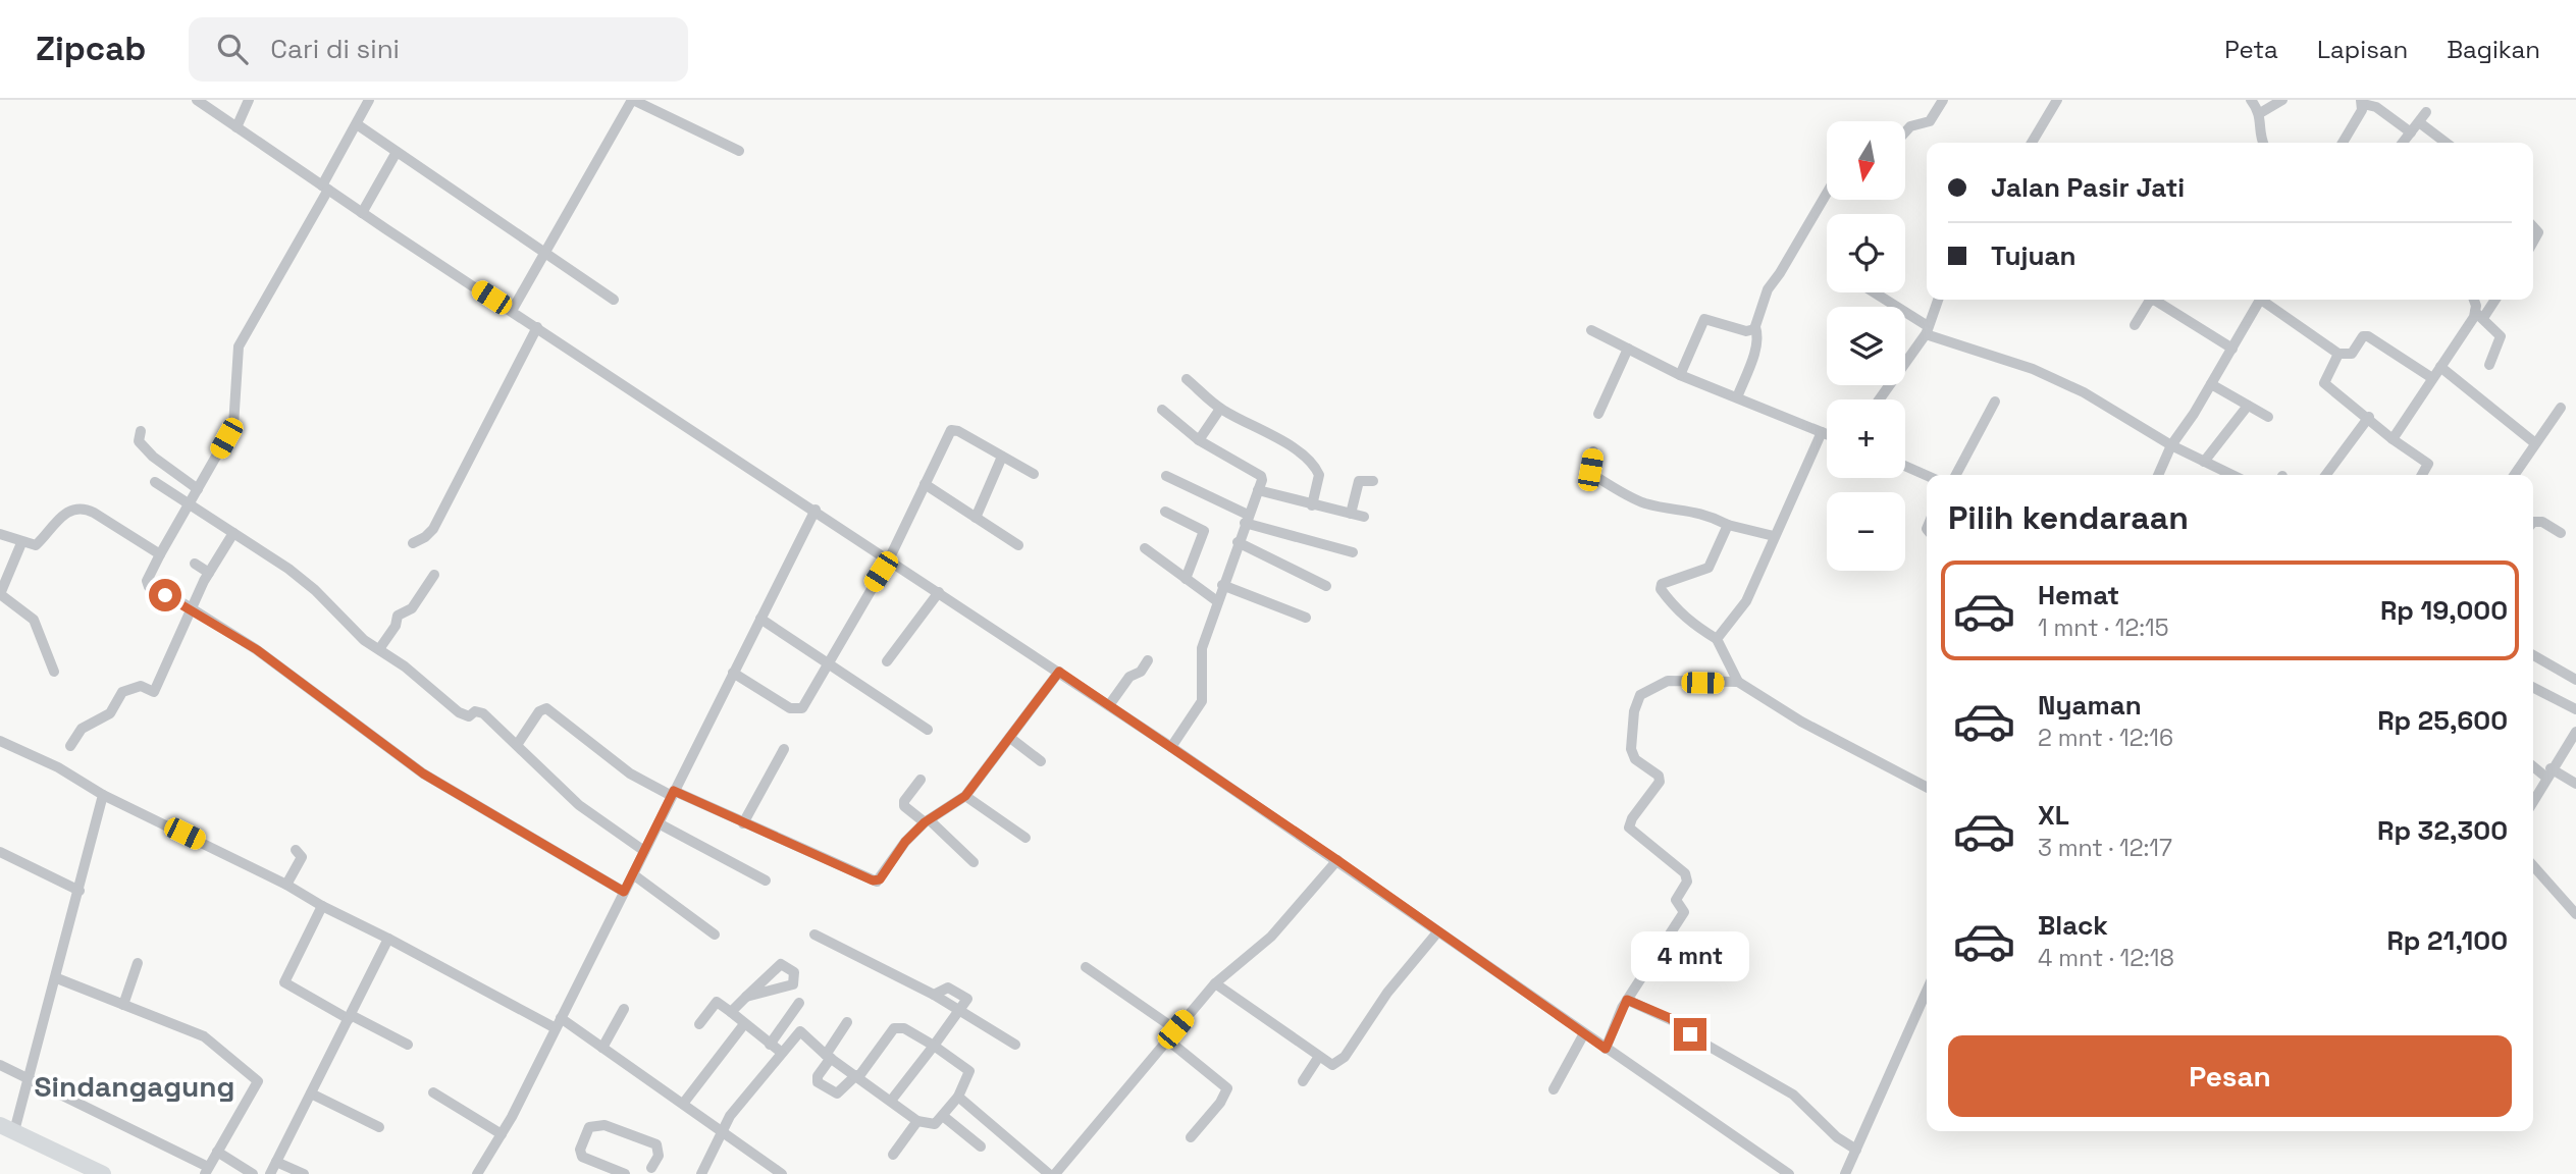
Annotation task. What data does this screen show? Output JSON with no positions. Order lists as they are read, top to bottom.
{
  "districts": ["Sindangagung"],
  "north": "bottom",
  "page": {
    "header": "Zipcab",
    "search": "Cari di sini",
    "nav": ["Peta", "Lapisan", "Bagikan"],
    "map_buttons": ["+", "−"],
    "banner": ["Jalan Pasir Jati", "Tujuan"],
    "heading": "Pilih kendaraan",
    "list": [
      {
        "name": "Hemat",
        "note": "1 mnt · 12:15",
        "value": "Rp 19,000"
      },
      {
        "name": "Nyaman",
        "note": "2 mnt · 12:16",
        "value": "Rp 25,600"
      },
      {
        "name": "XL",
        "note": "3 mnt · 12:17",
        "value": "Rp 32,300"
      },
      {
        "name": "Black",
        "note": "4 mnt · 12:18",
        "value": "Rp 21,100"
      }
    ],
    "bubble": "4 mnt",
    "buttons": "Pesan"
  }
}
